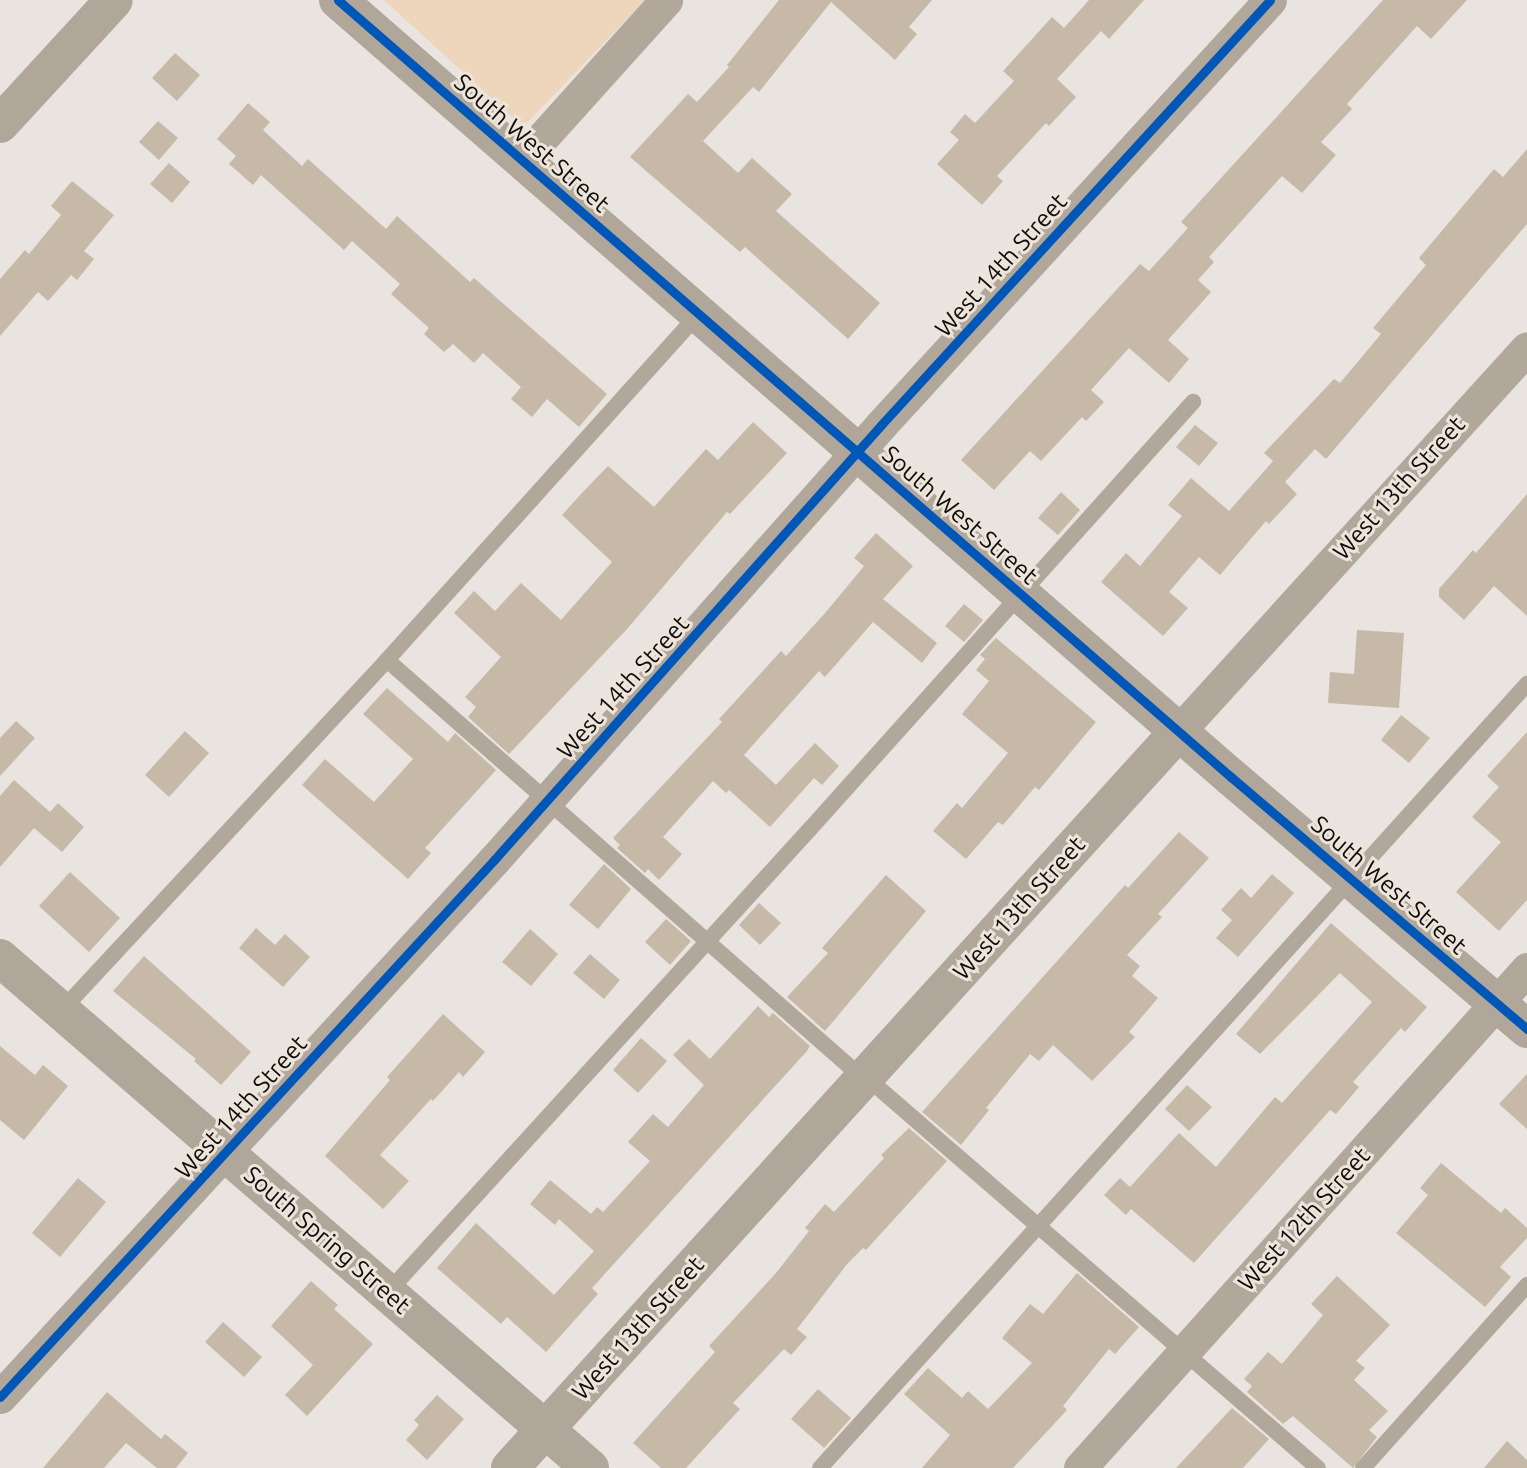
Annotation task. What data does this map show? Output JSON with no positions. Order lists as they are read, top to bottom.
{
  "streets": {
    "street": [
      "South West Street",
      "West 14th Street",
      "West 13th Street",
      "West 12th Street",
      "South Spring Street"
    ]
  },
  "crossings": [
    ["South West Street", "West 14th Street"],
    ["South West Street", "West 13th Street"],
    ["South West Street", "West 12th Street"],
    ["West 14th Street", "South Spring Street"],
    ["West 13th Street", "South Spring Street"]
  ]
}
